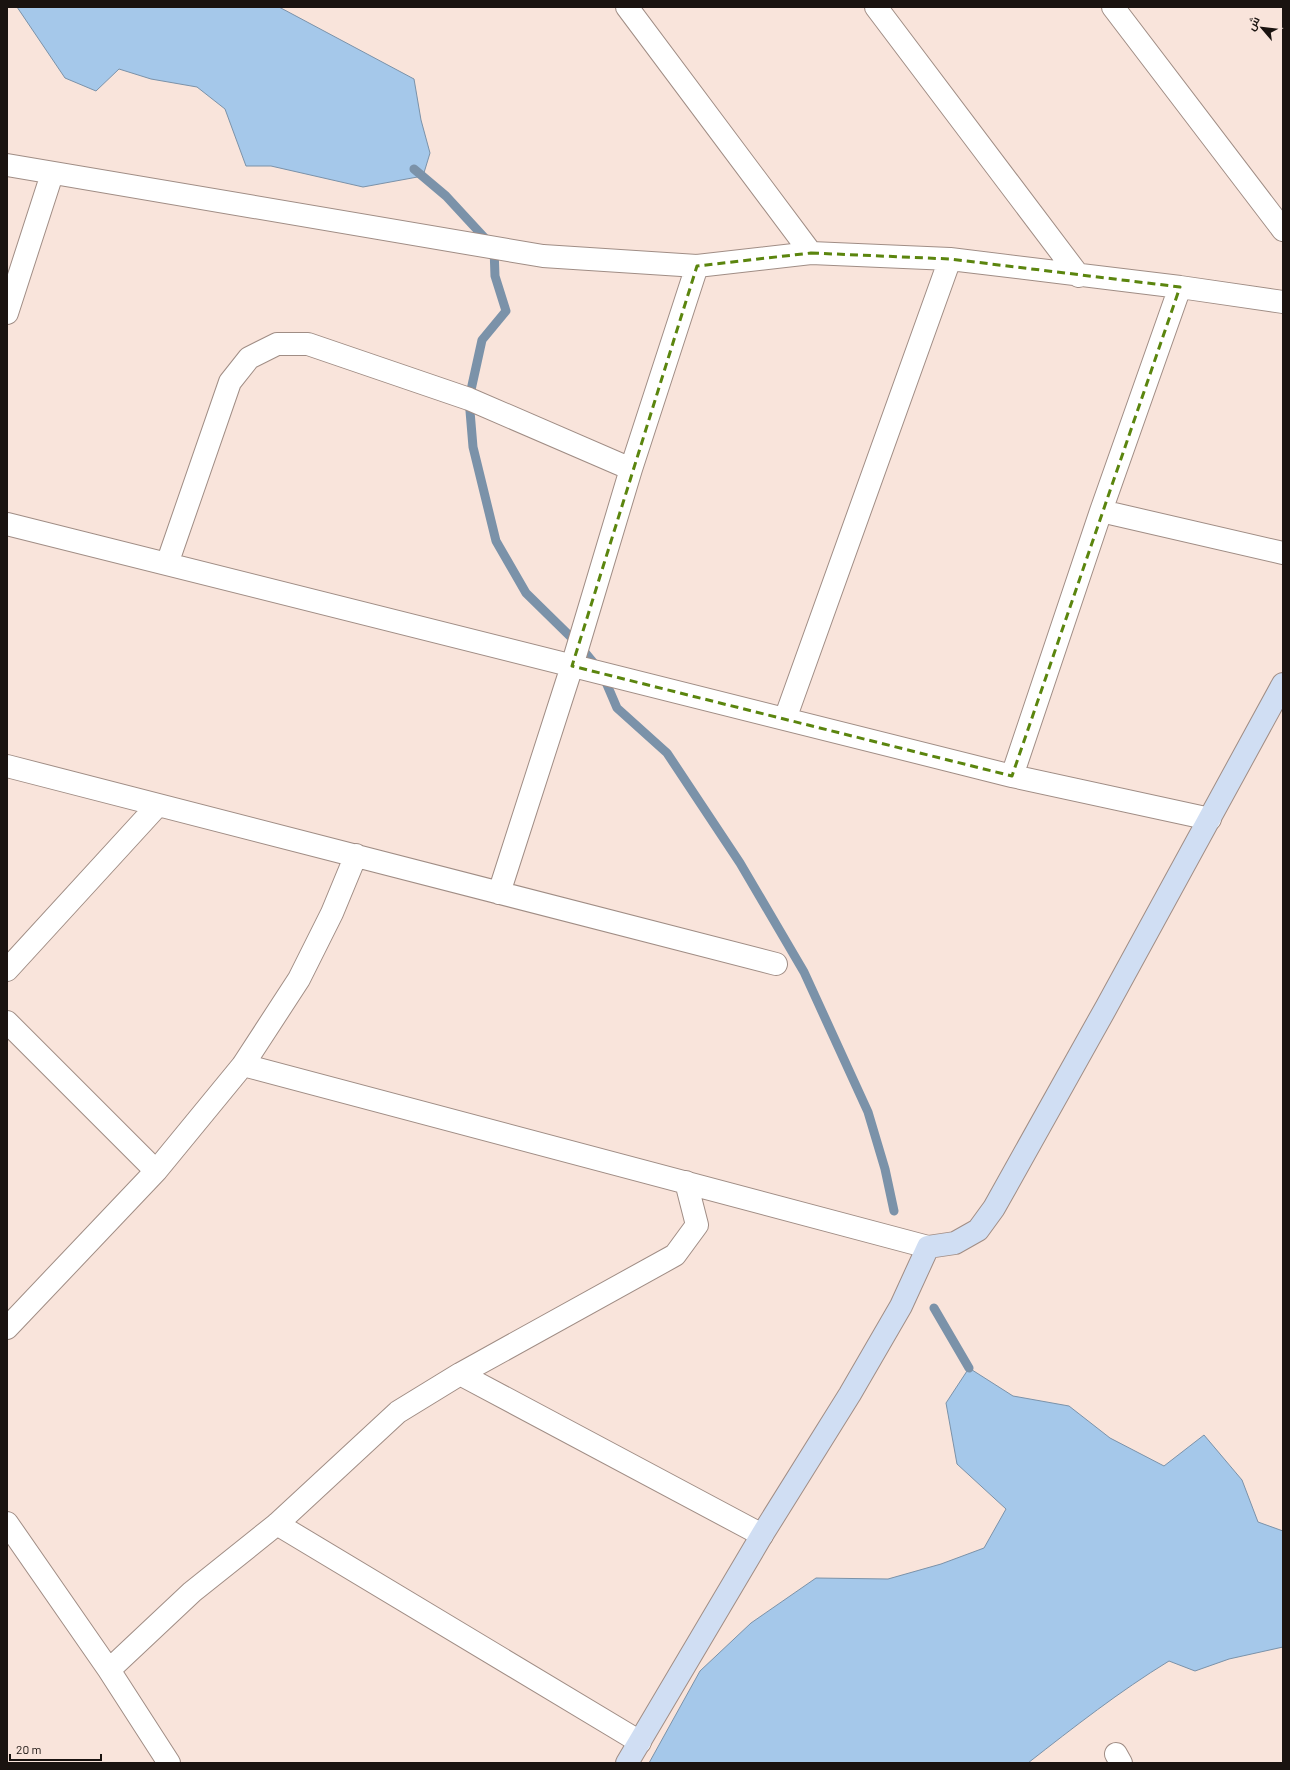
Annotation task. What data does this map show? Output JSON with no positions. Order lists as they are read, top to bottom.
{
  "scale_bar": "20 m",
  "north": "top left"
}
